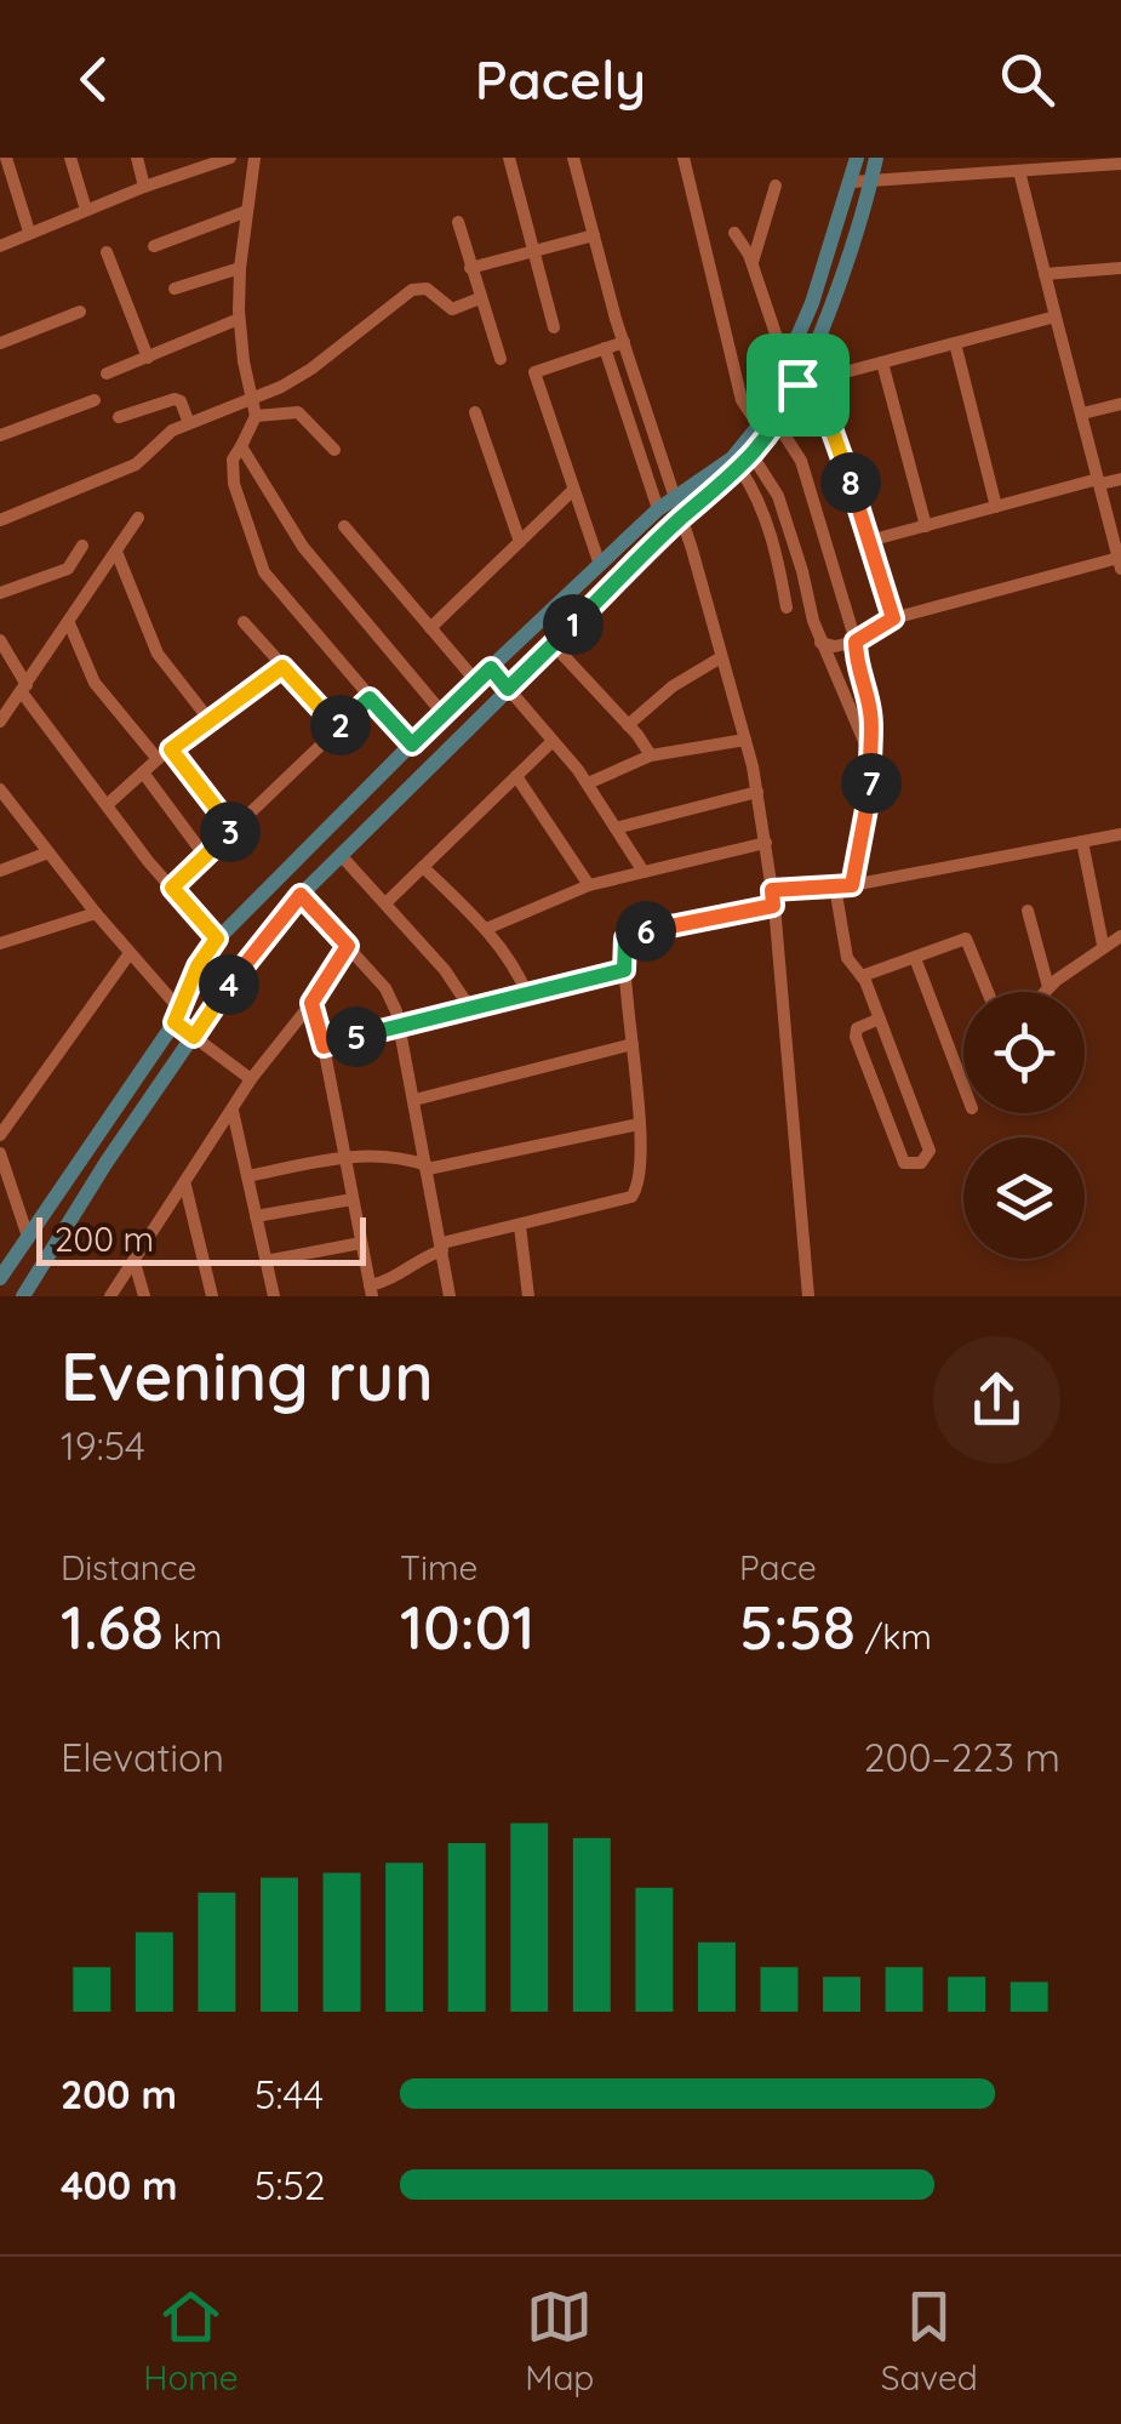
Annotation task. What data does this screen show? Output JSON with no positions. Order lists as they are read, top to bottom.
{
  "scale_bar": "200 m",
  "page": {
    "header": "Pacely",
    "pins": [
      "8",
      "1",
      "2",
      "7",
      "3",
      "6",
      "4",
      "5"
    ],
    "scale": "200 m",
    "heading": ["Evening run", "19:54"],
    "stats": [
      ["Distance", "1.68 km"],
      ["Time", "10:01"],
      ["Pace", "5:58 /km"]
    ],
    "chart": ["Elevation", "200–223 m"],
    "list": [
      {
        "name": "200 m",
        "note": "5:44"
      },
      {
        "name": "400 m",
        "note": "5:52"
      }
    ],
    "tabs": ["Home", "Map", "Saved"]
  }
}
